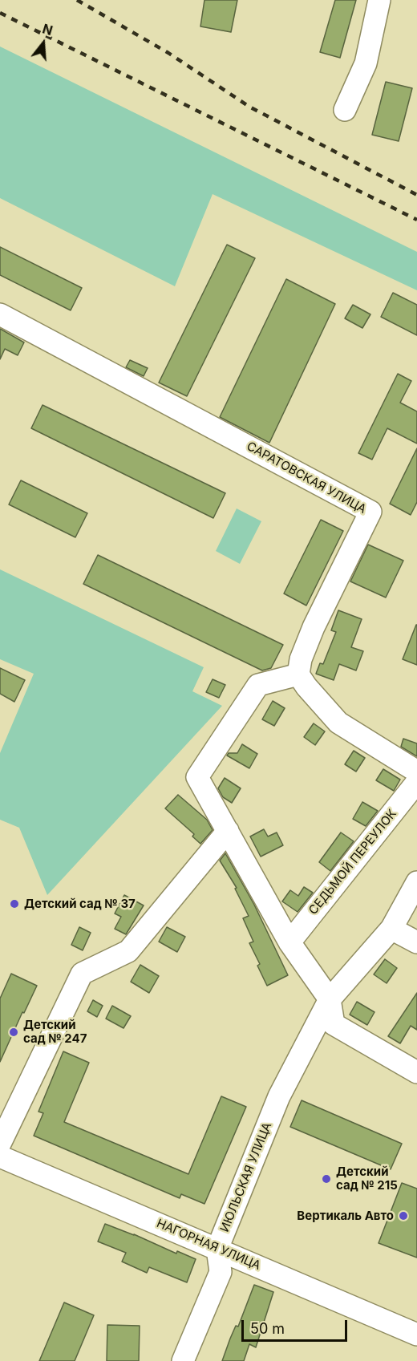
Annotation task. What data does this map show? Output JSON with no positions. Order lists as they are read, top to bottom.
{
  "streets": {
    "street": [
      "САРАТОВСКАЯ УЛИЦА",
      "СЕДЬМОЙ ПЕРЕУЛОК",
      "ИЮЛЬСКАЯ УЛИЦА",
      "НАГОРНАЯ УЛИЦА"
    ]
  },
  "crossings": [
    ["ИЮЛЬСКАЯ УЛИЦА", "НАГОРНАЯ УЛИЦА"]
  ],
  "places": [
    "Детский сад № 37",
    "Детский сад № 247",
    "Детский сад № 215",
    "Вертикаль Авто"
  ],
  "scale_bar": "50 m",
  "north": "top"
}
